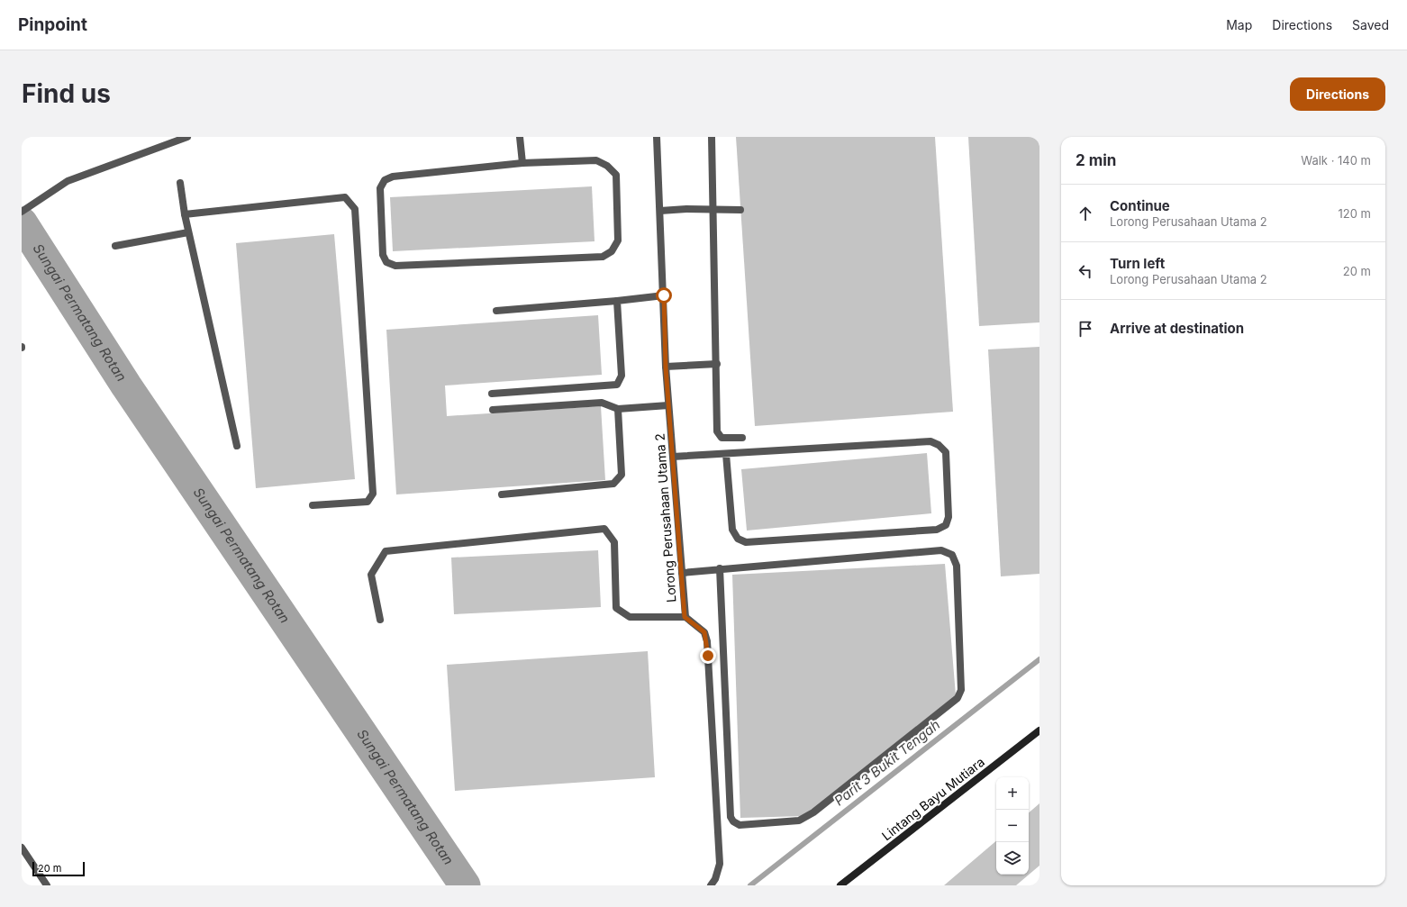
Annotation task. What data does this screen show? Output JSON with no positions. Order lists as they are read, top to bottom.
{
  "streets": {
    "street": ["Lorong Perusahaan Utama 2", "Lintang Bayu Mutiara"]
  },
  "water": ["Sungai Permatang Rotan", "Parit 3 Bukit Tengah"],
  "scale_bar": "20 m",
  "page": {
    "header": "Pinpoint",
    "nav": ["Map", "Directions", "Saved"],
    "buttons": "Directions",
    "title": "Find us",
    "heading": ["2 min", "Walk · 140 m"],
    "list": [
      ["Continue", "Lorong Perusahaan Utama 2", "120 m"],
      ["Turn left", "Lorong Perusahaan Utama 2", "20 m"],
      "Arrive at destination"
    ],
    "map_buttons": ["+", "−"],
    "scale": "20 m"
  }
}
